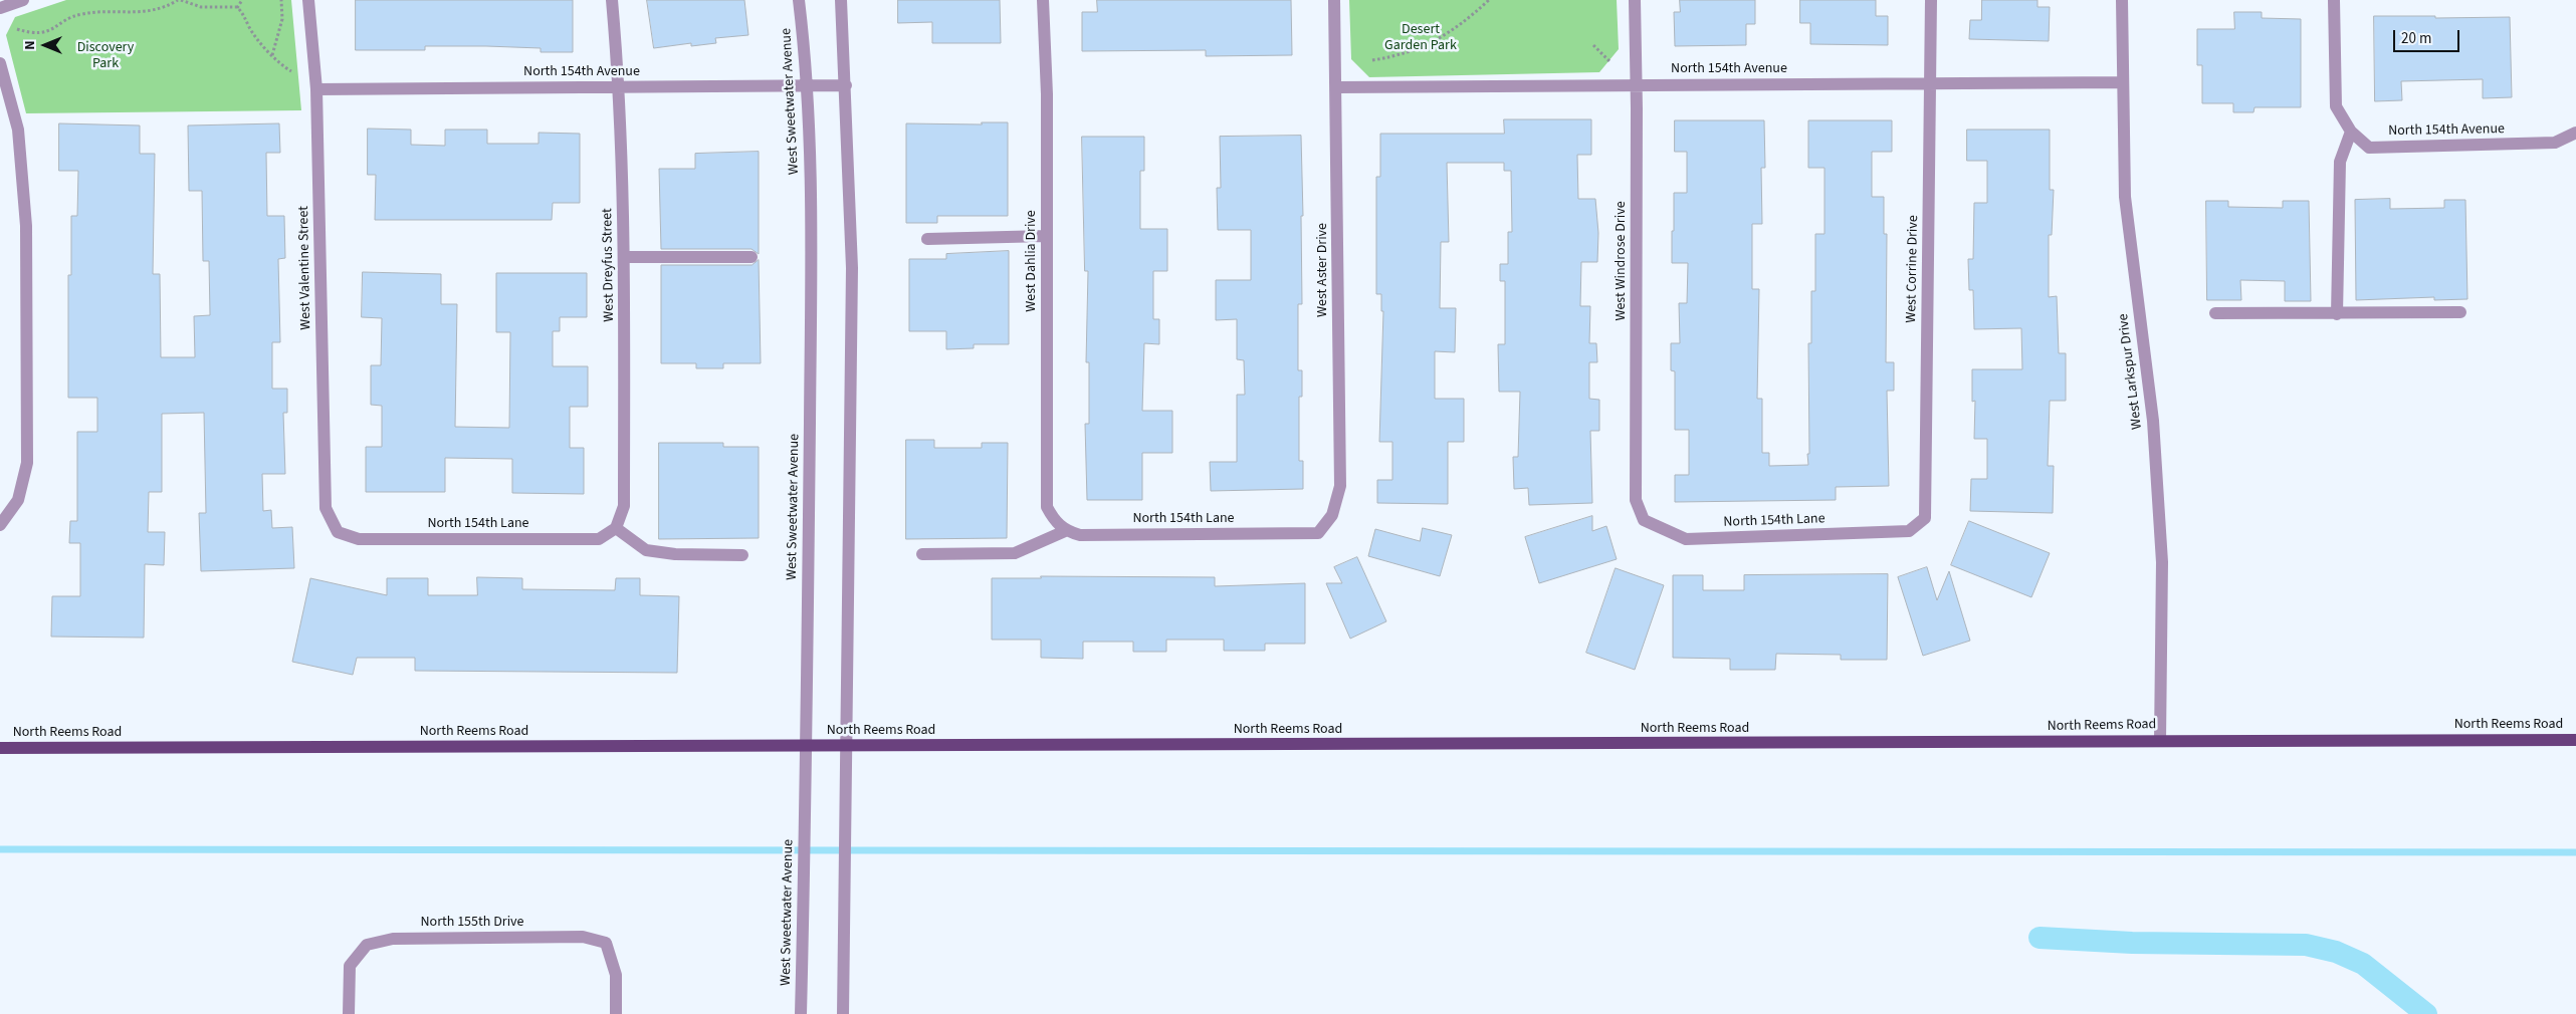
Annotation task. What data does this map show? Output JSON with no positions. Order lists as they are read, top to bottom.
{
  "streets": {
    "main road": ["North Reems Road"],
    "street": [
      "North 154th Avenue",
      "West Sweetwater Avenue",
      "West Dahlia Drive",
      "West Windrose Drive",
      "West Dreyfus Street",
      "West Valentine Street",
      "West Corrine Drive",
      "West Aster Drive",
      "West Larkspur Drive",
      "North 154th Lane",
      "North 155th Drive"
    ]
  },
  "crossings": [
    ["North 154th Avenue", "West Sweetwater Avenue"],
    ["North 154th Avenue", "West Windrose Drive"],
    ["North 154th Avenue", "West Dreyfus Street"],
    ["North 154th Avenue", "West Valentine Street"],
    ["North 154th Avenue", "West Corrine Drive"],
    ["North 154th Avenue", "West Aster Drive"],
    ["North 154th Avenue", "West Larkspur Drive"],
    ["West Sweetwater Avenue", "North Reems Road"],
    ["West Dahlia Drive", "North 154th Lane"],
    ["West Windrose Drive", "North 154th Lane"],
    ["West Dreyfus Street", "North 154th Lane"],
    ["West Valentine Street", "North 154th Lane"],
    ["West Corrine Drive", "North 154th Lane"],
    ["West Aster Drive", "North 154th Lane"],
    ["West Larkspur Drive", "North Reems Road"]
  ],
  "parks": ["Desert Garden Park", "Discovery Park"],
  "scale_bar": "20 m",
  "north": "left"
}
